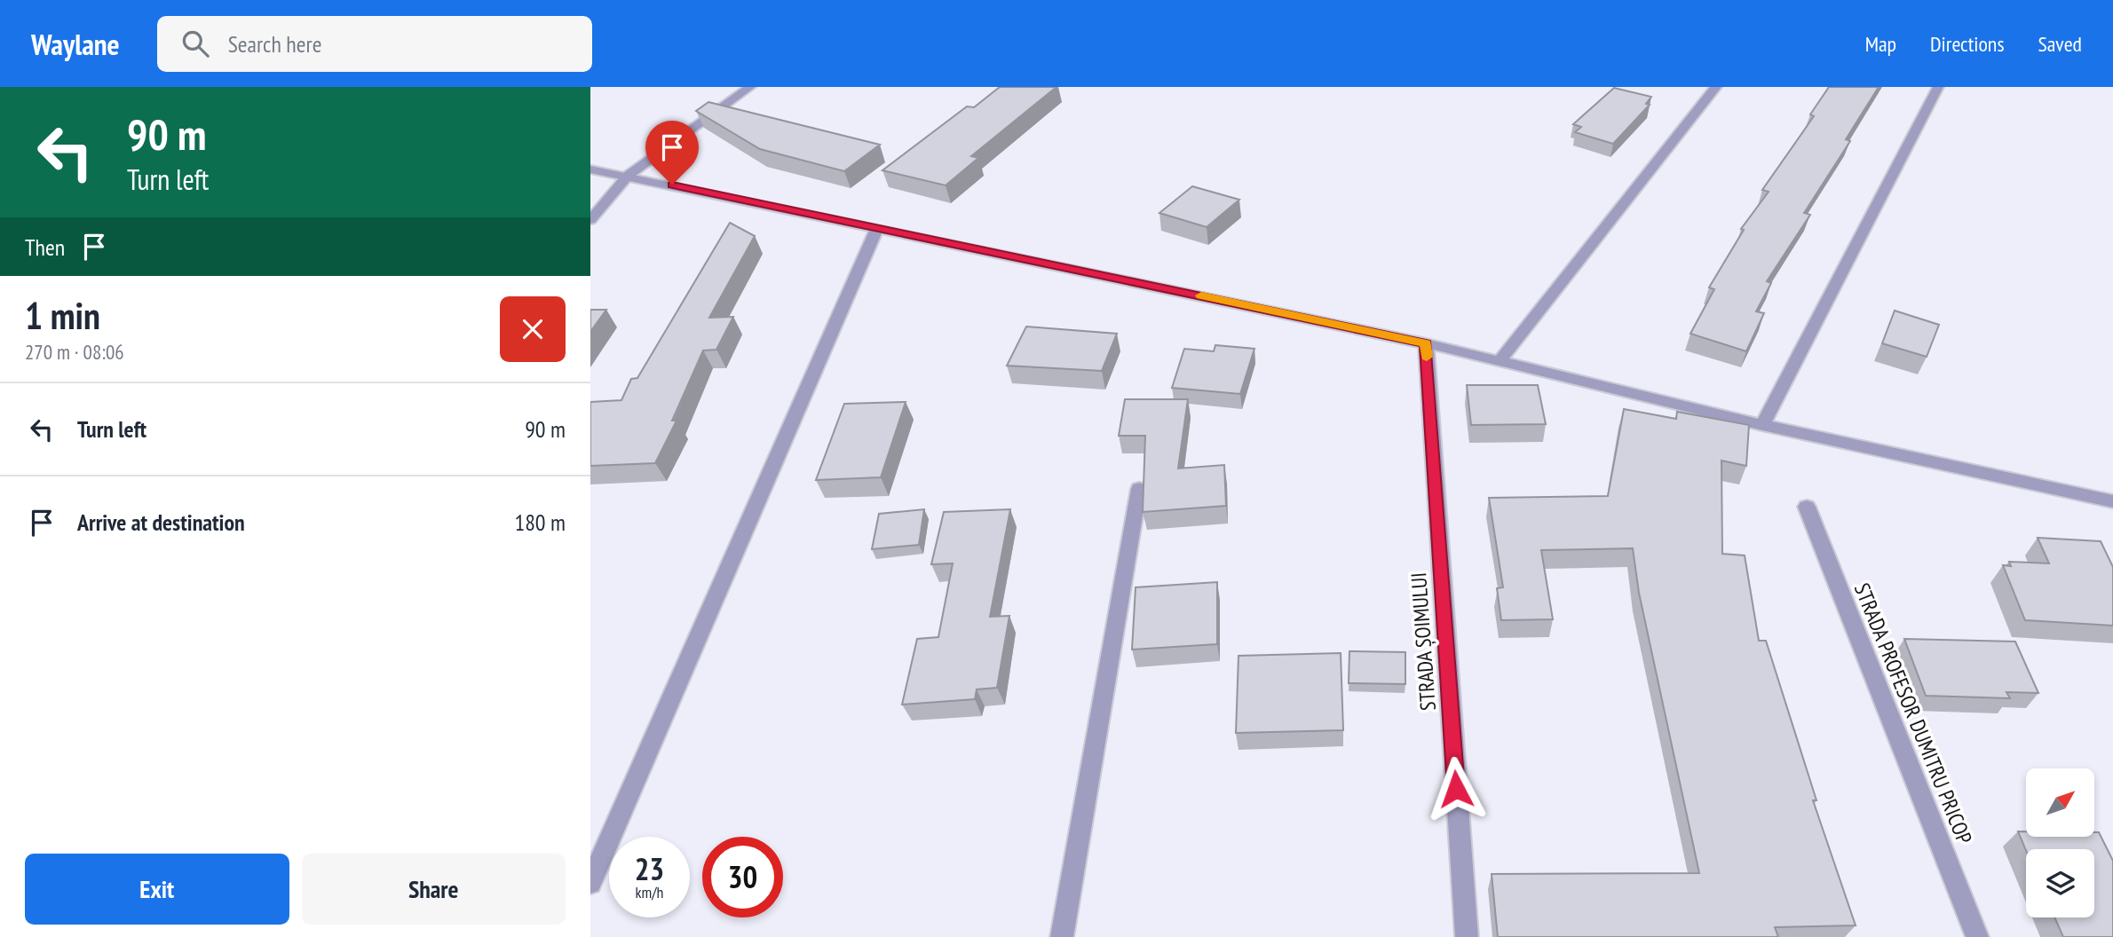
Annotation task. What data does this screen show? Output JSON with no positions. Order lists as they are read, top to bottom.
{
  "streets": {
    "street": ["STRADA ȘOIMULUI", "STRADA PROFESOR DUMITRU PRICOP"]
  },
  "north": "top right",
  "page": {
    "header": "Waylane",
    "search": "Search here",
    "nav": ["Map", "Directions", "Saved"],
    "turn": ["90 m", "Turn left"],
    "then": "Then",
    "heading": ["1 min", "270 m · 08:06"],
    "list": [
      {
        "name": "Turn left",
        "value": "90 m"
      },
      {
        "name": "Arrive at destination",
        "value": "180 m"
      }
    ],
    "speed": "23 km/h",
    "limit": "30",
    "buttons": ["Exit", "Share"]
  }
}
